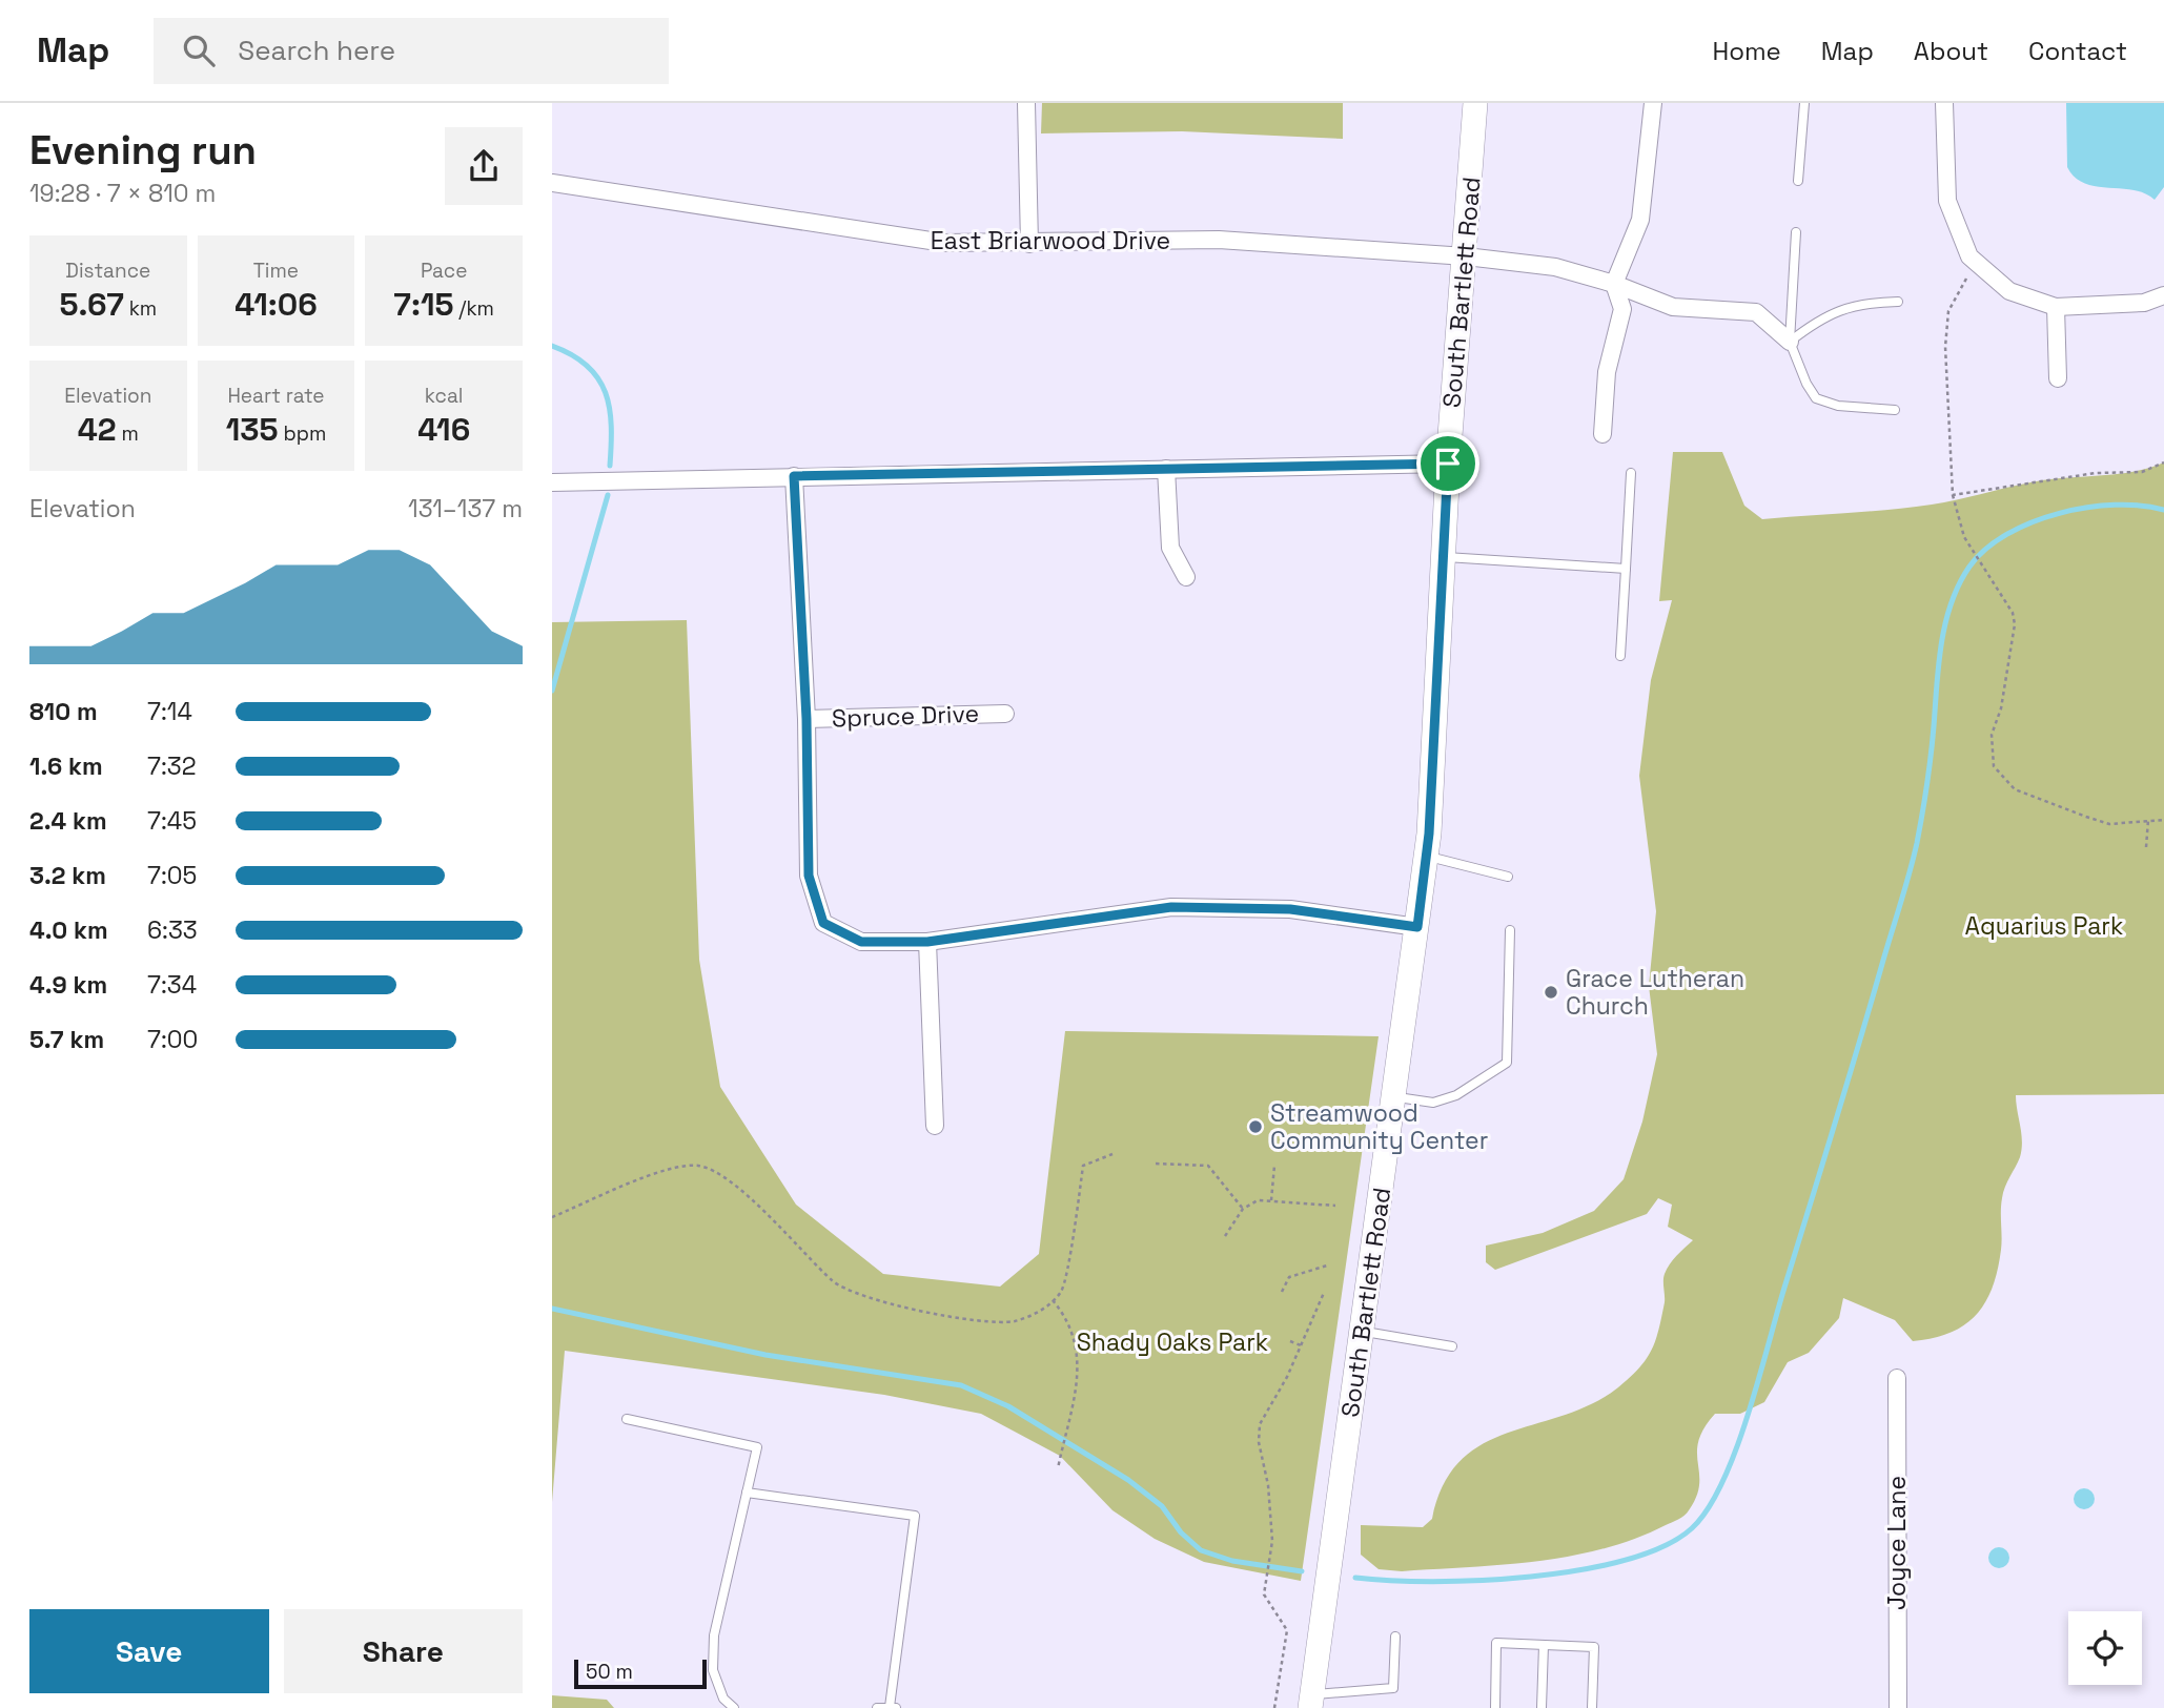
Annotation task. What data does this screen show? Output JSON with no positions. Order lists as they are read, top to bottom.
{
  "streets": {
    "main road": ["South Bartlett Road"],
    "street": ["East Briarwood Drive", "Spruce Drive", "Joyce Lane"]
  },
  "crossings": [
    ["East Briarwood Drive", "South Bartlett Road"]
  ],
  "parks": ["Aquarius Park", "Shady Oaks Park"],
  "places": ["Grace Lutheran Church", "Streamwood Community Center"],
  "scale_bar": "50 m",
  "page": {
    "header": "Map",
    "search": "Search here",
    "nav": [
      "Home",
      "Map",
      "About",
      "Contact"
    ],
    "heading": ["Evening run", "19:28 · 7 × 810 m"],
    "stats": [
      ["Distance", "5.67 km"],
      ["Time", "41:06"],
      ["Pace", "7:15 /km"],
      ["Elevation", "42 m"],
      ["Heart rate", "135 bpm"],
      ["kcal", "416"]
    ],
    "chart": ["Elevation", "131–137 m"],
    "list": [
      {
        "name": "810 m",
        "note": "7:14"
      },
      {
        "name": "1.6 km",
        "note": "7:32"
      },
      {
        "name": "2.4 km",
        "note": "7:45"
      },
      {
        "name": "3.2 km",
        "note": "7:05"
      },
      {
        "name": "4.0 km",
        "note": "6:33"
      },
      {
        "name": "4.9 km",
        "note": "7:34"
      },
      {
        "name": "5.7 km",
        "note": "7:00"
      }
    ],
    "buttons": ["Save", "Share"],
    "scale": "50 m"
  }
}
